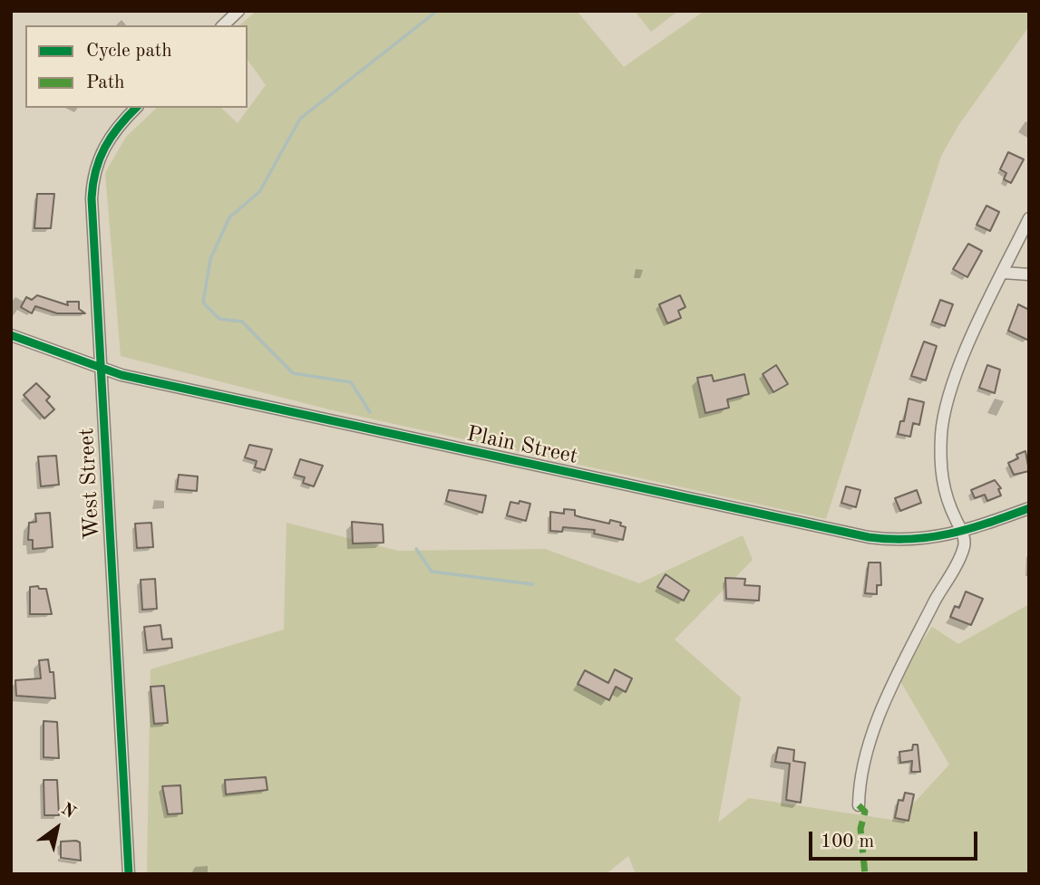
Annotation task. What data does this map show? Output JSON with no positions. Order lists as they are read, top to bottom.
{
  "streets": {
    "street": ["Plain Street", "West Street"]
  },
  "crossings": [
    ["Plain Street", "West Street"]
  ],
  "legend": ["Cycle path", "Path"],
  "scale_bar": "100 m",
  "north": "top right"
}
